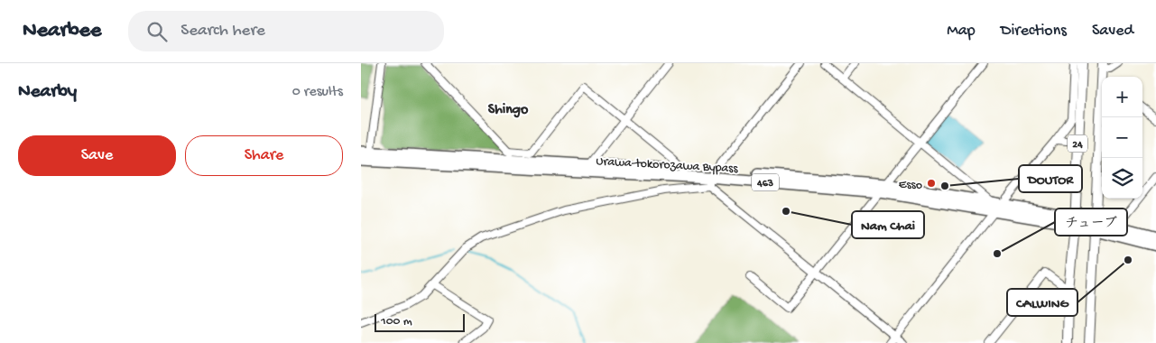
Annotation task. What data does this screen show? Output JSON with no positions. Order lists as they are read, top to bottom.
{
  "streets": {
    "highway": ["Urawa-tokorozawa Bypass", "463"],
    "main road": ["24"]
  },
  "crossings": [
    ["24", "Urawa-tokorozawa Bypass"]
  ],
  "districts": ["Shingo"],
  "places": [
    "Esso",
    "DOUTOR",
    "Nam Chai",
    "チューブ",
    "CALWING"
  ],
  "scale_bar": "100 m",
  "page": {
    "header": "Nearbee",
    "search": "Search here",
    "nav": ["Map", "Directions", "Saved"],
    "heading": ["Nearby", "0 results"],
    "map_buttons": ["+", "−"],
    "buttons": ["Save", "Share"],
    "scale": "100 m"
  }
}
